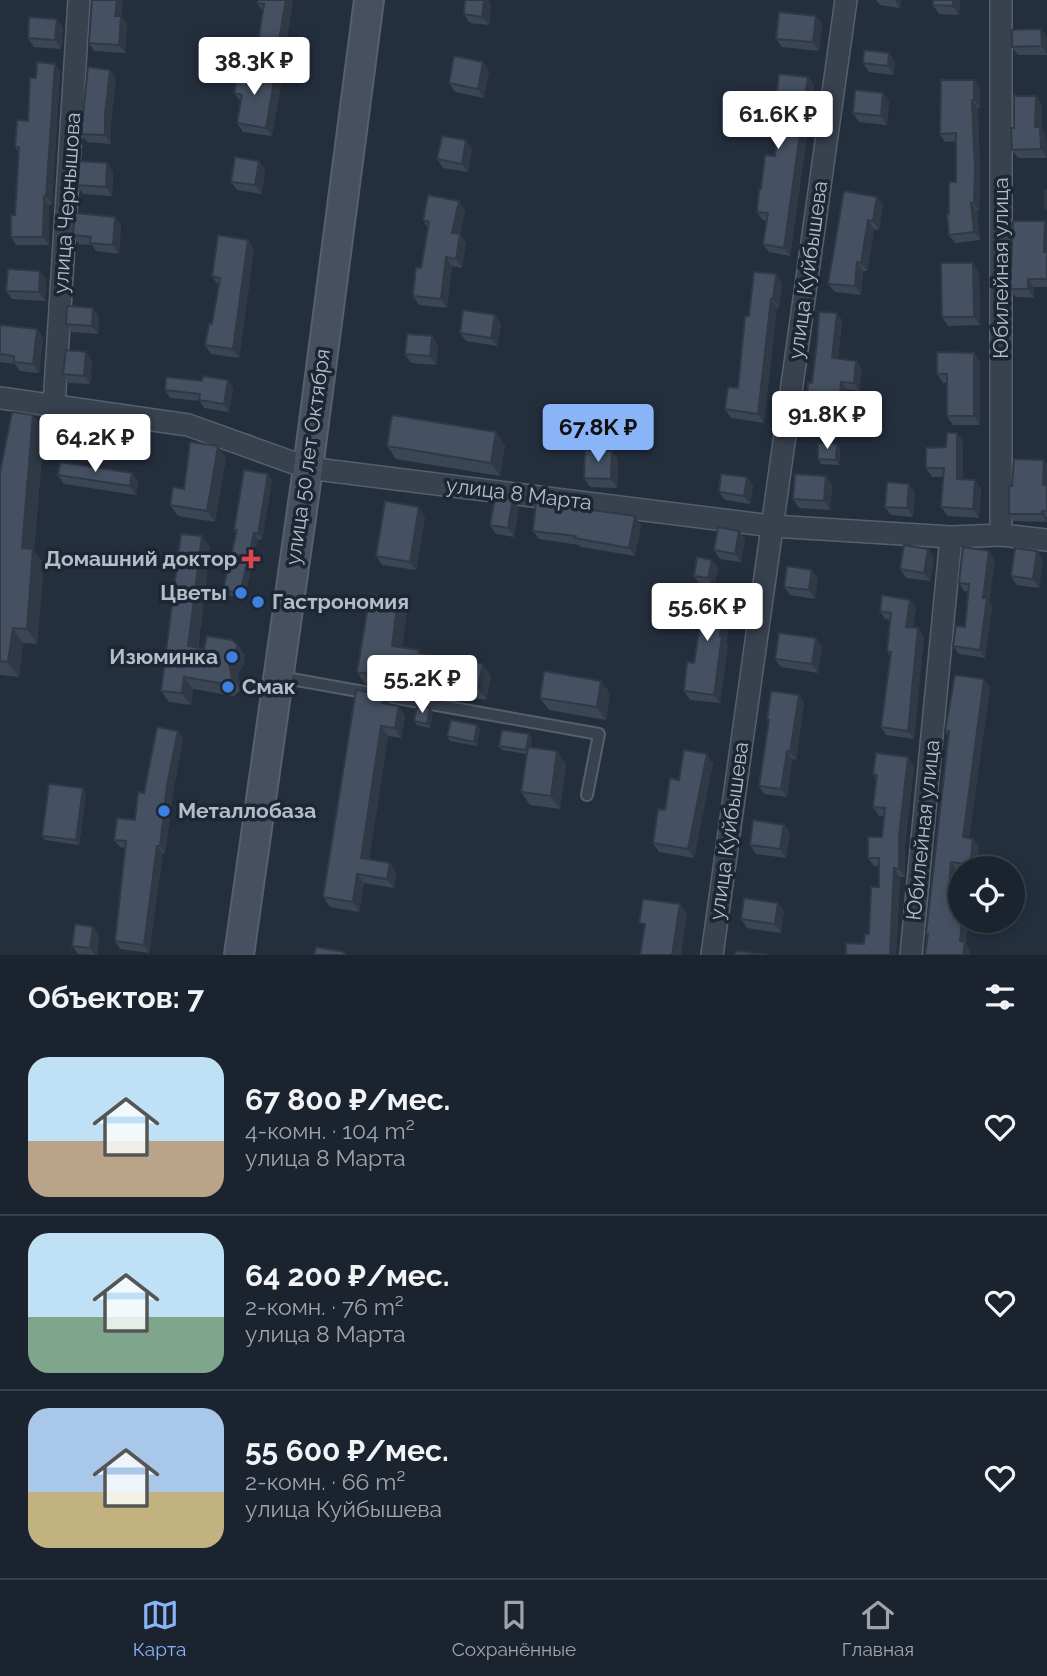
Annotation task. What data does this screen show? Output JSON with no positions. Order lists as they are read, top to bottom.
{
  "streets": {
    "main road": ["улица 50 лет Октября"],
    "street": [
      "улица Чернышова",
      "Юбилейная улица",
      "улица Куйбышева",
      "улица 8 Марта"
    ]
  },
  "crossings": [
    ["улица Чернышова", "улица 8 Марта"],
    ["Юбилейная улица", "улица 8 Марта"],
    ["улица Куйбышева", "улица 8 Марта"],
    ["улица 50 лет Октября", "улица 8 Марта"]
  ],
  "places": {
    "health": ["Домашний доктор"],
    "other": [
      "Цветы",
      "Гастрономия",
      "Изюминка",
      "Смак",
      "Металлобаза"
    ]
  },
  "page": {
    "price": [
      "38.3K ₽",
      "61.6K ₽",
      "91.8K ₽",
      "67.8K ₽",
      "64.2K ₽",
      "55.6K ₽",
      "55.2K ₽"
    ],
    "heading": "Объектов: 7",
    "list": [
      {
        "name": "67 800 ₽/мес.",
        "note": "4-комн. · 104 m² · улица 8 Марта"
      },
      {
        "name": "64 200 ₽/мес.",
        "note": "2-комн. · 76 m² · улица 8 Марта"
      },
      {
        "name": "55 600 ₽/мес.",
        "note": "2-комн. · 66 m² · улица Куйбышева"
      }
    ],
    "tabs": ["Карта", "Сохранённые", "Главная"]
  }
}
